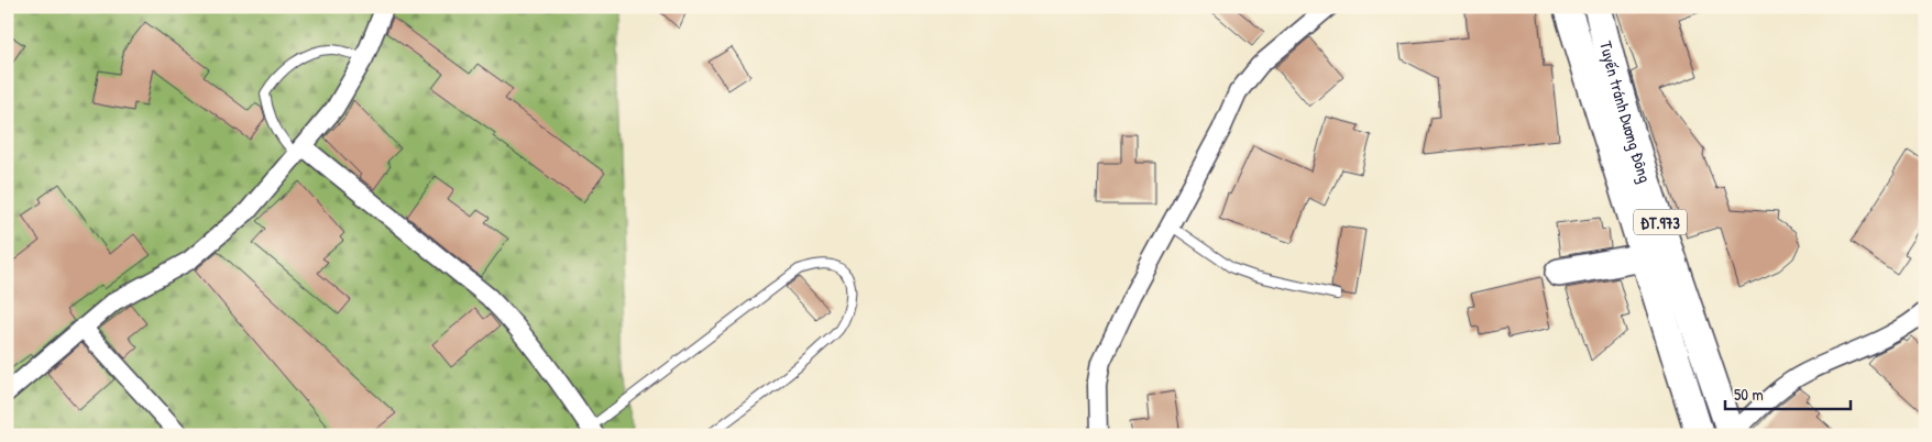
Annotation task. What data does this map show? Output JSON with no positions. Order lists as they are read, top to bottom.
{
  "streets": {
    "main road": ["Tuyến tránh Dương Đông", "ĐT.973"]
  },
  "scale_bar": "50 m"
}
